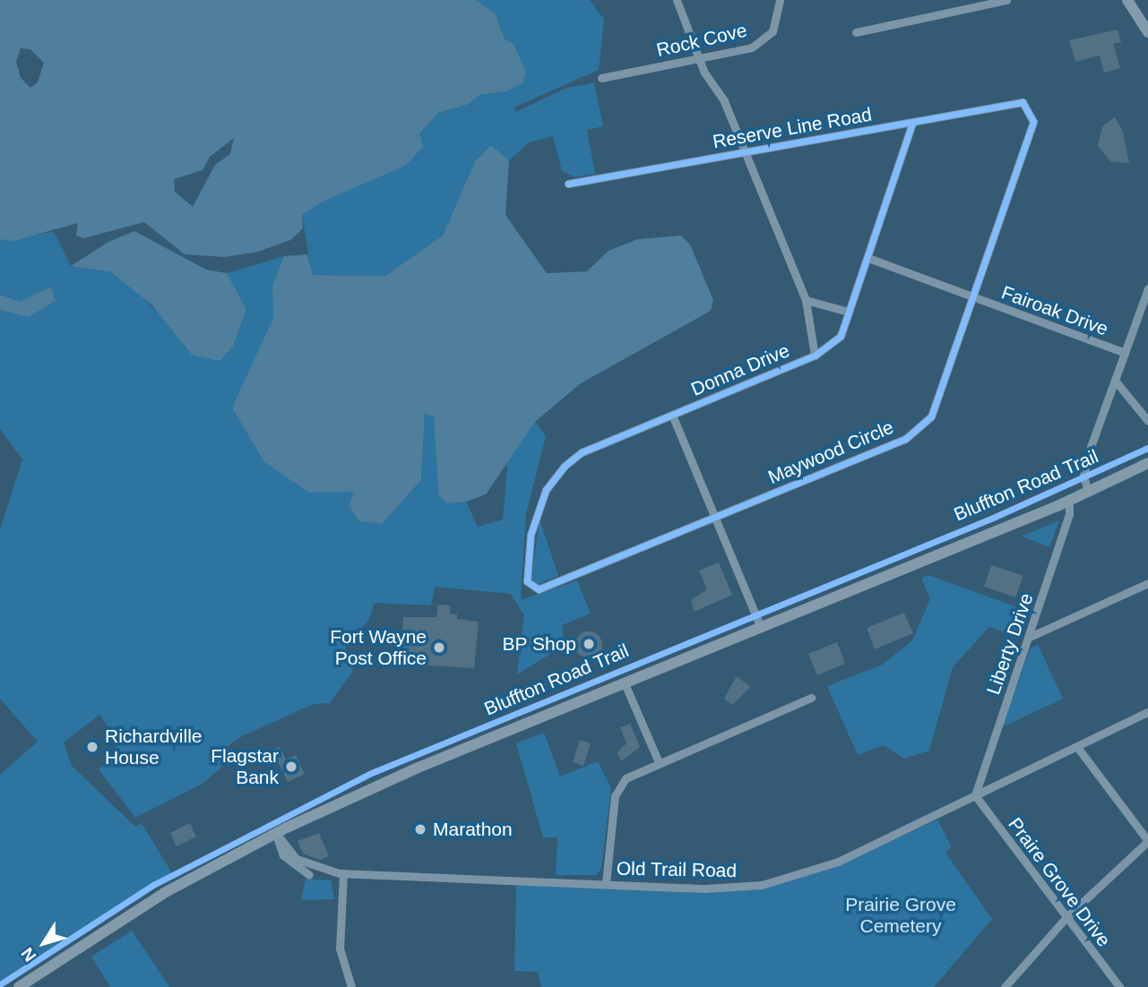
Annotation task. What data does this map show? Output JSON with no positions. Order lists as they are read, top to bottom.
{
  "streets": {
    "street": [
      "Rock Cove",
      "Reserve Line Road",
      "Fairoak Drive",
      "Donna Drive",
      "Maywood Circle",
      "Liberty Drive",
      "Old Trail Road",
      "Praire Grove Drive"
    ],
    "cycle path": ["Bluffton Road Trail"]
  },
  "crossings": [
    ["Reserve Line Road", "Donna Drive"],
    ["Reserve Line Road", "Maywood Circle"],
    ["Fairoak Drive", "Donna Drive"],
    ["Fairoak Drive", "Maywood Circle"],
    ["Donna Drive", "Maywood Circle"],
    ["Liberty Drive", "Old Trail Road"],
    ["Liberty Drive", "Praire Grove Drive"],
    ["Old Trail Road", "Praire Grove Drive"]
  ],
  "parks": ["Prairie Grove Cemetery"],
  "places": [
    "BP Shop",
    "Fort Wayne Post Office",
    "Richardville House",
    "Flagstar Bank",
    "Marathon"
  ],
  "north": "bottom left"
}
